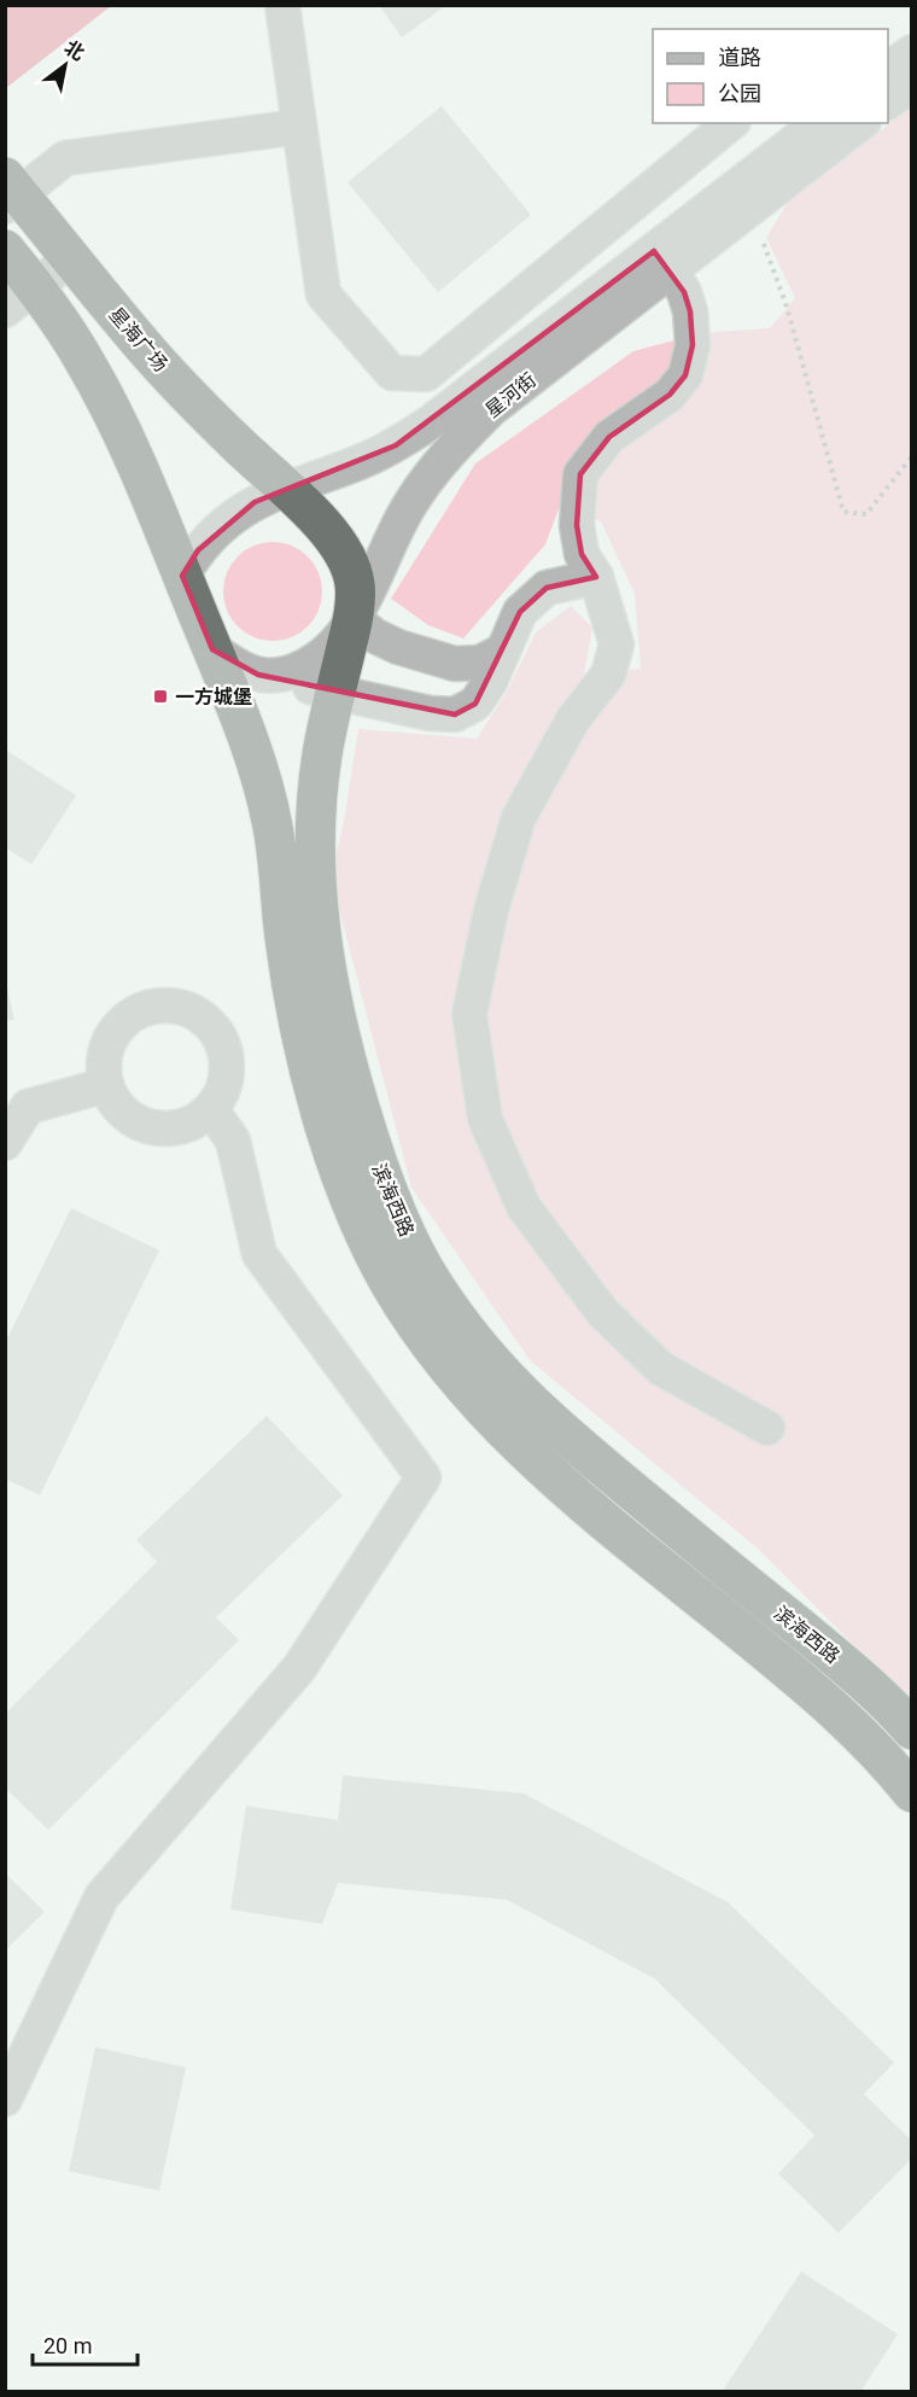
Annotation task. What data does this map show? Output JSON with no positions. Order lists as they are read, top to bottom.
{
  "streets": {
    "highway": ["星海广场", "滨海西路"],
    "street": ["星河街"]
  },
  "crossings": [
    ["星海广场", "星河街"],
    ["星海广场", "滨海西路"],
    ["星河街", "滨海西路"]
  ],
  "places": {
    "transit": ["一方城堡"]
  },
  "legend": ["道路", "公园"],
  "scale_bar": "20 m",
  "north": "top right"
}
